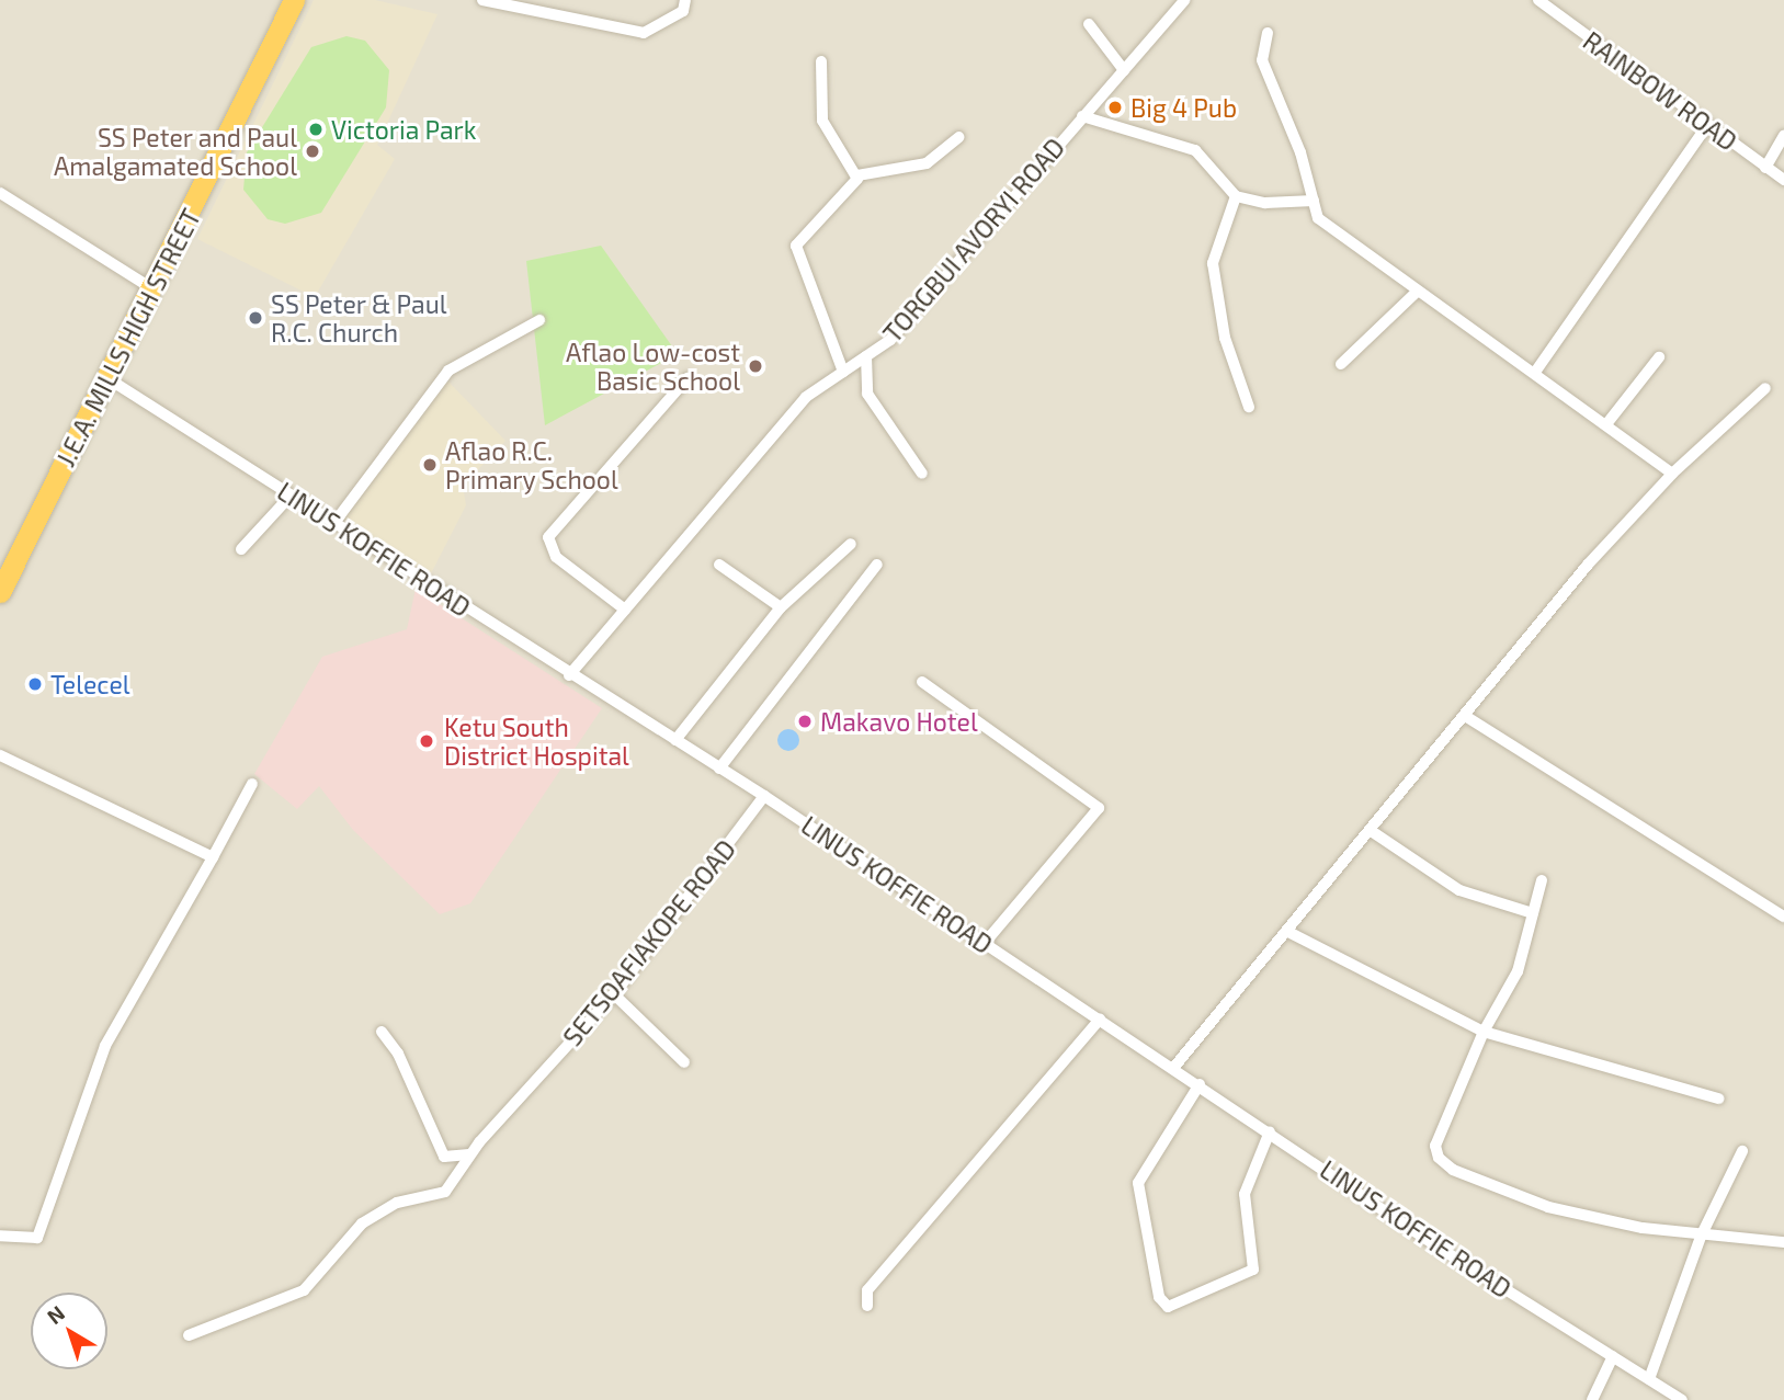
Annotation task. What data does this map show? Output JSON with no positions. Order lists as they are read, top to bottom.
{
  "streets": {
    "highway": ["J.E.A. MILLS HIGH STREET"],
    "street": [
      "RAINBOW ROAD",
      "TORGBUI AVORYI ROAD",
      "LINUS KOFFIE ROAD",
      "SETSOAFIAKOPE ROAD"
    ]
  },
  "crossings": [
    ["TORGBUI AVORYI ROAD", "LINUS KOFFIE ROAD"],
    ["J.E.A. MILLS HIGH STREET", "LINUS KOFFIE ROAD"],
    ["LINUS KOFFIE ROAD", "SETSOAFIAKOPE ROAD"]
  ],
  "places": [
    "Big 4 Pub",
    "Victoria Park",
    "SS Peter and Paul Amalgamated School",
    "SS Peter & Paul R.C. Church",
    "Aflao Low-cost Basic School",
    "Aflao R.C. Primary School",
    "Telecel",
    "Makavo Hotel",
    "Ketu South District Hospital"
  ],
  "north": "top left"
}
